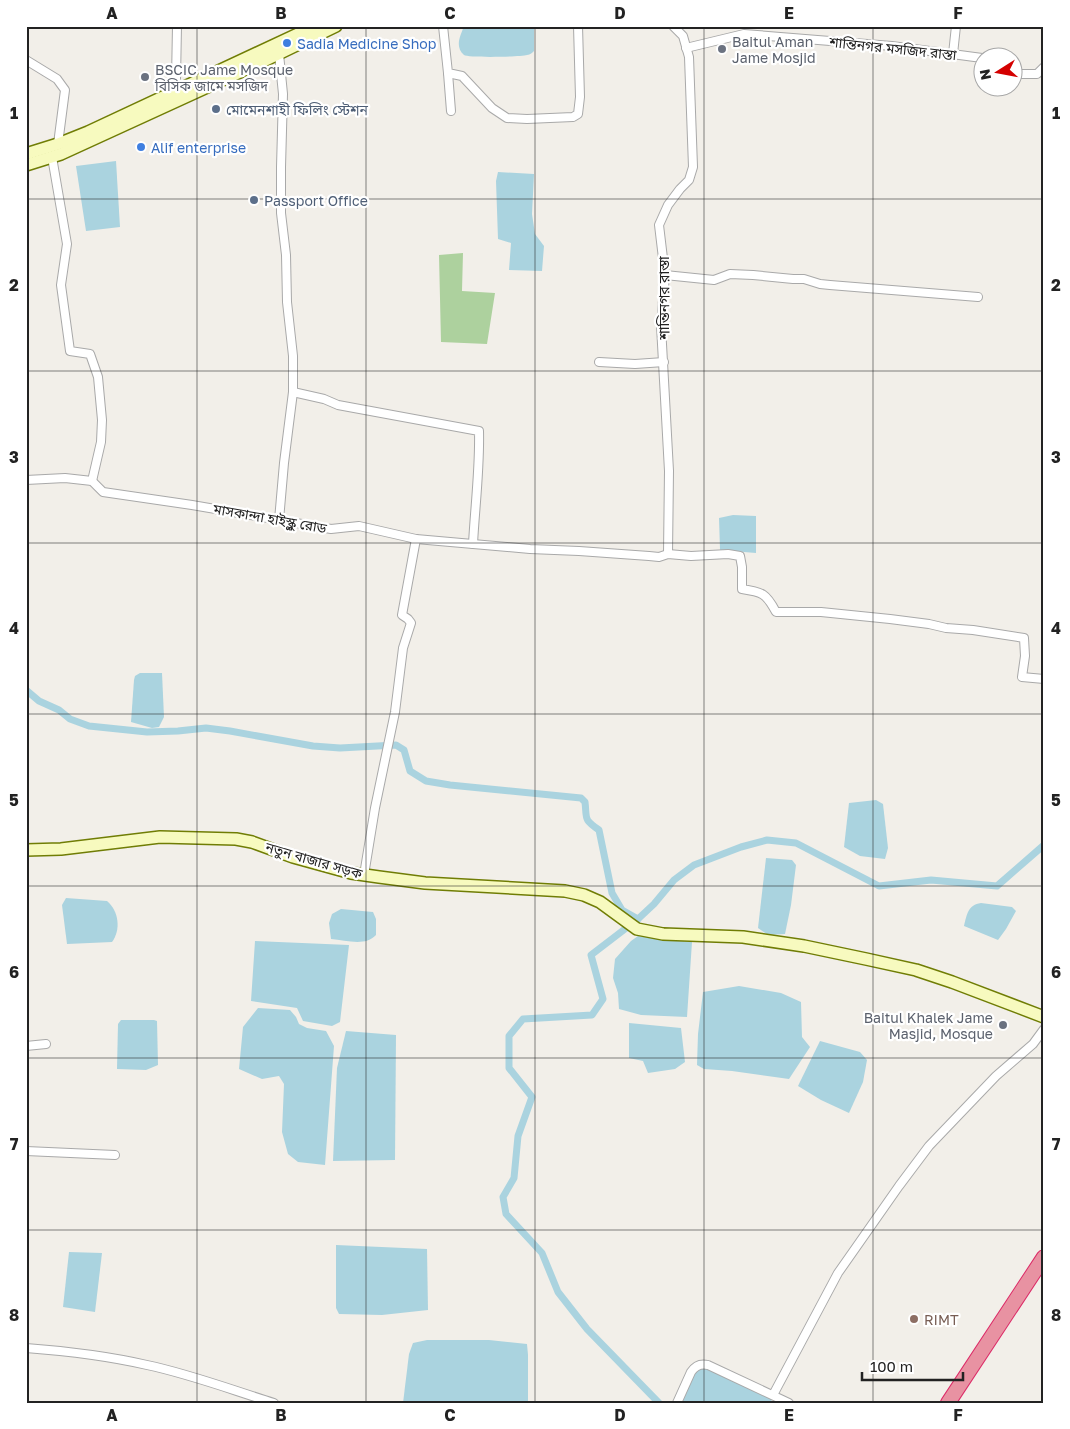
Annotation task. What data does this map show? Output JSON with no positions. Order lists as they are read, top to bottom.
{
  "streets": {
    "street": [
      "শান্তিনগর মসজিদ রাস্তা",
      "শান্তিনগর রাস্তা",
      "মাসকান্দা হাইস্কুল রোড",
      "নতুন বাজার সড়ক"
    ]
  },
  "crossings": [
    ["শান্তিনগর মসজিদ রাস্তা", "শান্তিনগর রাস্তা"],
    ["শান্তিনগর রাস্তা", "মাসকান্দা হাইস্কুল রোড"]
  ],
  "places": [
    "Sadia Medicine Shop",
    "Baitul Aman Jame Mosjid",
    "BSCIC Jame Mosque বিসিক জামে মসজিদ",
    "মোমেনশাহী ফিলিং স্টেশন",
    "Alif enterprise",
    "Passport Office",
    "Baitul Khalek Jame Masjid, Mosque",
    "RIMT"
  ],
  "scale_bar": "100 m",
  "north": "left",
  "grid": {
    "columns": [
      "A",
      "B",
      "C",
      "D",
      "E",
      "F"
    ],
    "rows": [
      "1",
      "2",
      "3",
      "4",
      "5",
      "6",
      "7",
      "8"
    ]
  }
}
